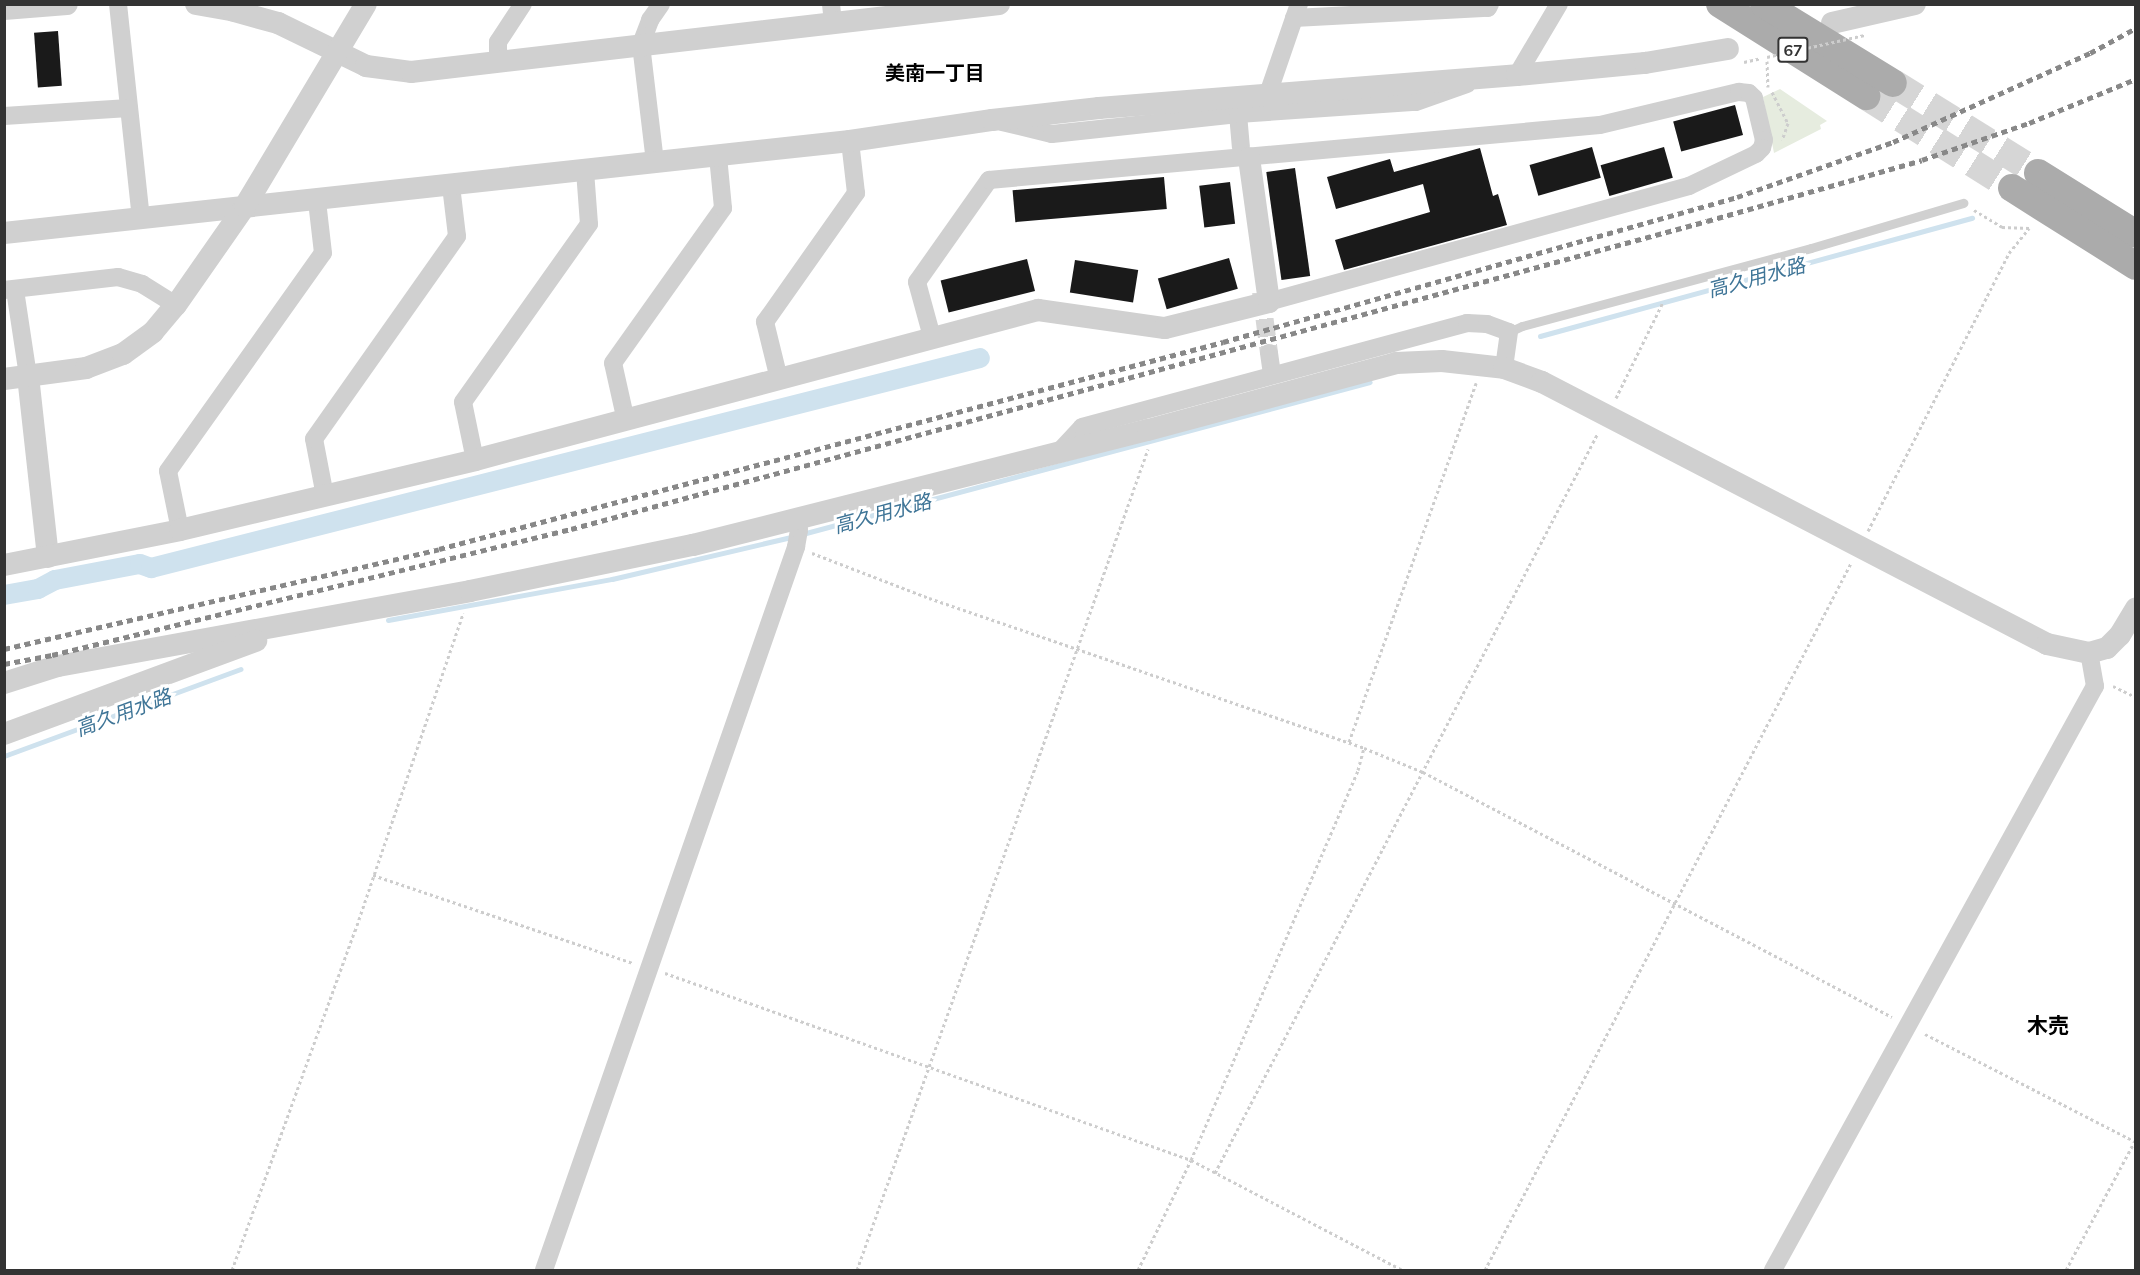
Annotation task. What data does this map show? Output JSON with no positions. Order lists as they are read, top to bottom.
{
  "streets": {
    "main road": ["67"]
  },
  "districts": ["美南一丁目", "木売"],
  "water": ["高久用水路"]
}
